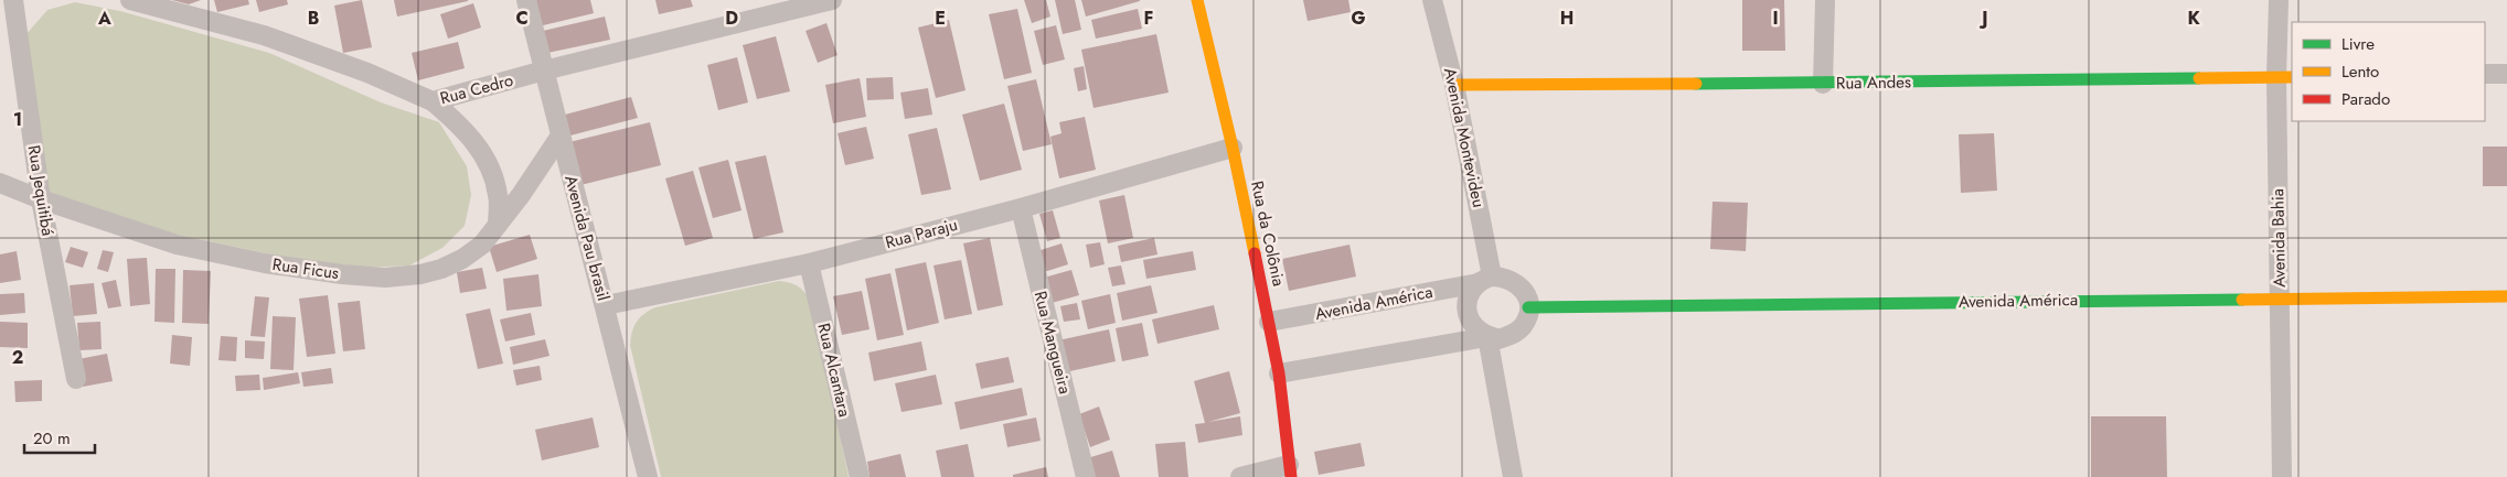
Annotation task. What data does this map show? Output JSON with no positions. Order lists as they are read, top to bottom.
{
  "streets": {
    "street": [
      "Rua Andes",
      "Rua Cedro",
      "Avenida Montevideu",
      "Rua Jequitibá",
      "Rua Paraju",
      "Rua da Colônia",
      "Avenida Pau brasil",
      "Avenida Bahia",
      "Rua Ficus",
      "Avenida América",
      "Rua Mangueira",
      "Rua Alcantara"
    ]
  },
  "crossings": [
    ["Rua Andes", "Avenida Montevideu"],
    ["Rua Andes", "Avenida Bahia"],
    ["Rua Cedro", "Avenida Pau brasil"],
    ["Avenida Montevideu", "Avenida América"],
    ["Rua Jequitibá", "Rua Ficus"],
    ["Rua Paraju", "Rua da Colônia"],
    ["Rua Paraju", "Avenida Pau brasil"],
    ["Rua Paraju", "Rua Mangueira"],
    ["Rua Paraju", "Rua Alcantara"],
    ["Rua da Colônia", "Avenida América"],
    ["Avenida Pau brasil", "Rua Ficus"],
    ["Avenida Bahia", "Avenida América"]
  ],
  "legend": ["Livre", "Lento", "Parado"],
  "scale_bar": "20 m",
  "grid": {
    "columns": [
      "A",
      "B",
      "C",
      "D",
      "E",
      "F",
      "G",
      "H",
      "I",
      "J",
      "K"
    ],
    "rows": ["1", "2"]
  }
}
